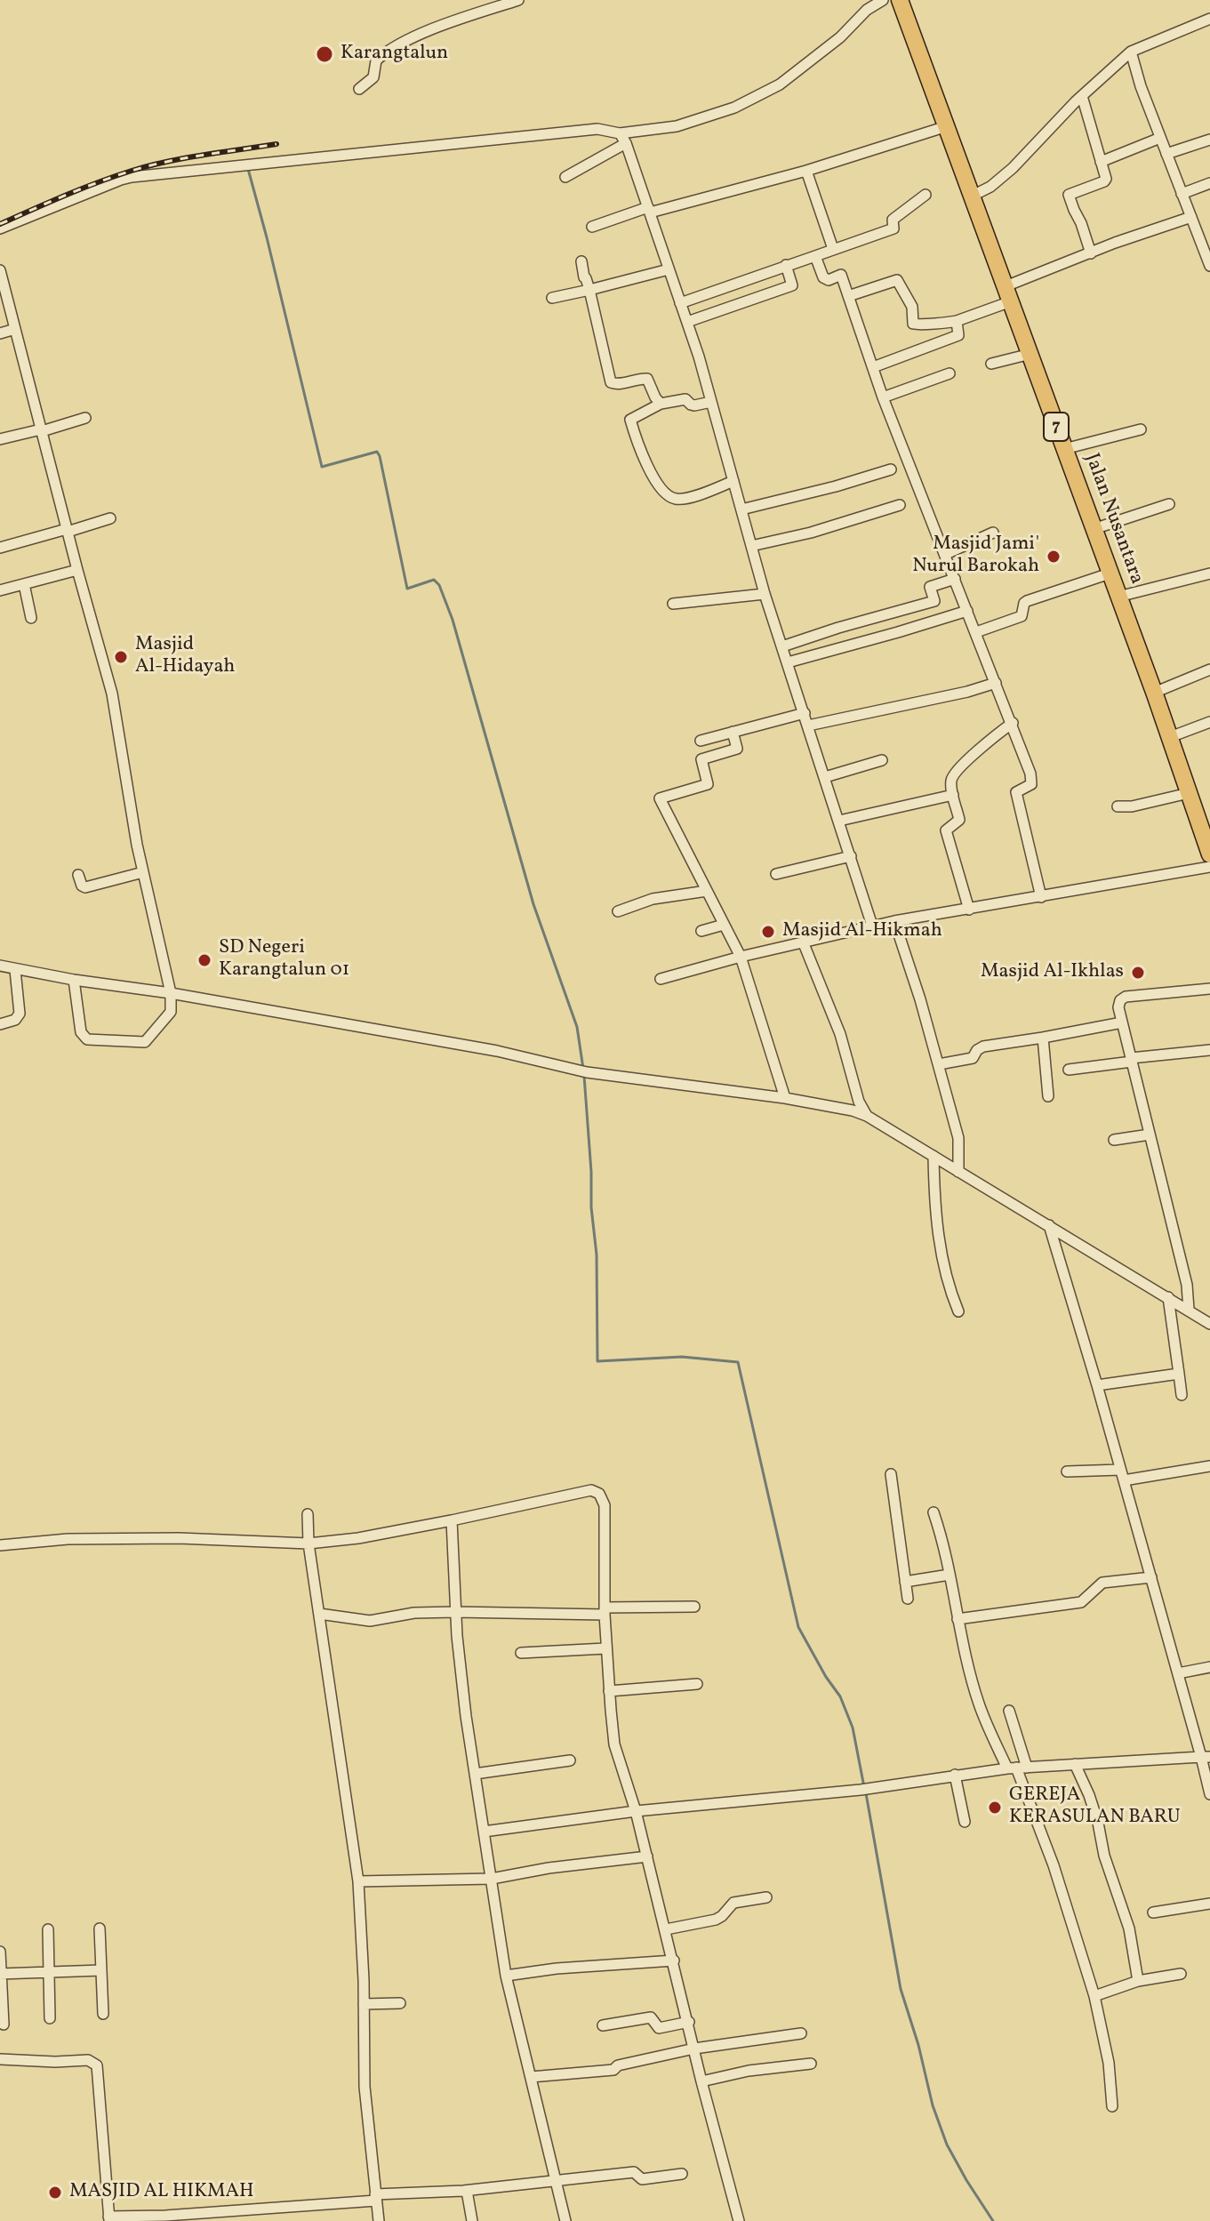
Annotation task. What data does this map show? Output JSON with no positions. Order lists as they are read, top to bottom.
{
  "streets": {
    "highway": ["7", "Jalan Nusantara"]
  },
  "places": [
    "Karangtalun",
    "Masjid Jami' Nurul Barokah",
    "Masjid Al-Hidayah",
    "Masjid Al-Hikmah",
    "SD Negeri Karangtalun 01",
    "Masjid Al-Ikhlas",
    "GEREJA KERASULAN BARU",
    "MASJID AL HIKMAH"
  ]
}
